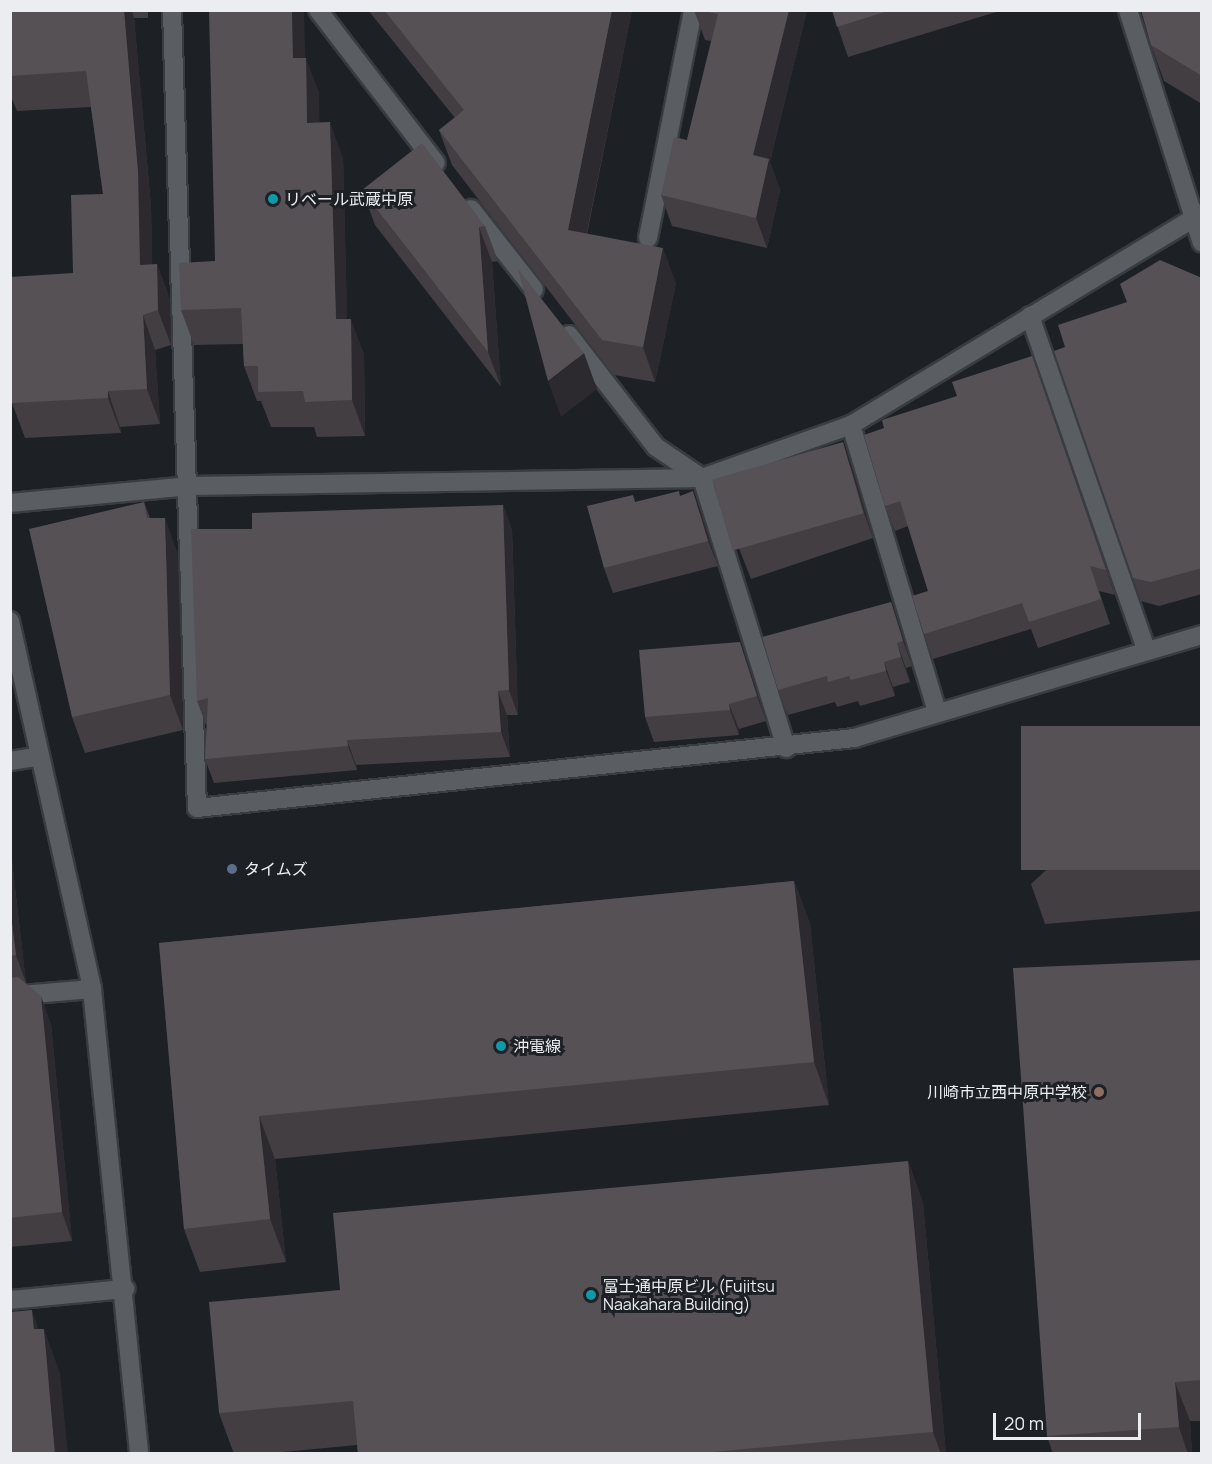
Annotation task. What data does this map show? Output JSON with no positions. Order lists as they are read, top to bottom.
{
  "places": [
    "リベール武蔵中原",
    "タイムズ",
    "沖電線",
    "川崎市立西中原中学校",
    "富士通中原ビル (Fujitsu Naakahara Building)"
  ],
  "scale_bar": "20 m"
}
